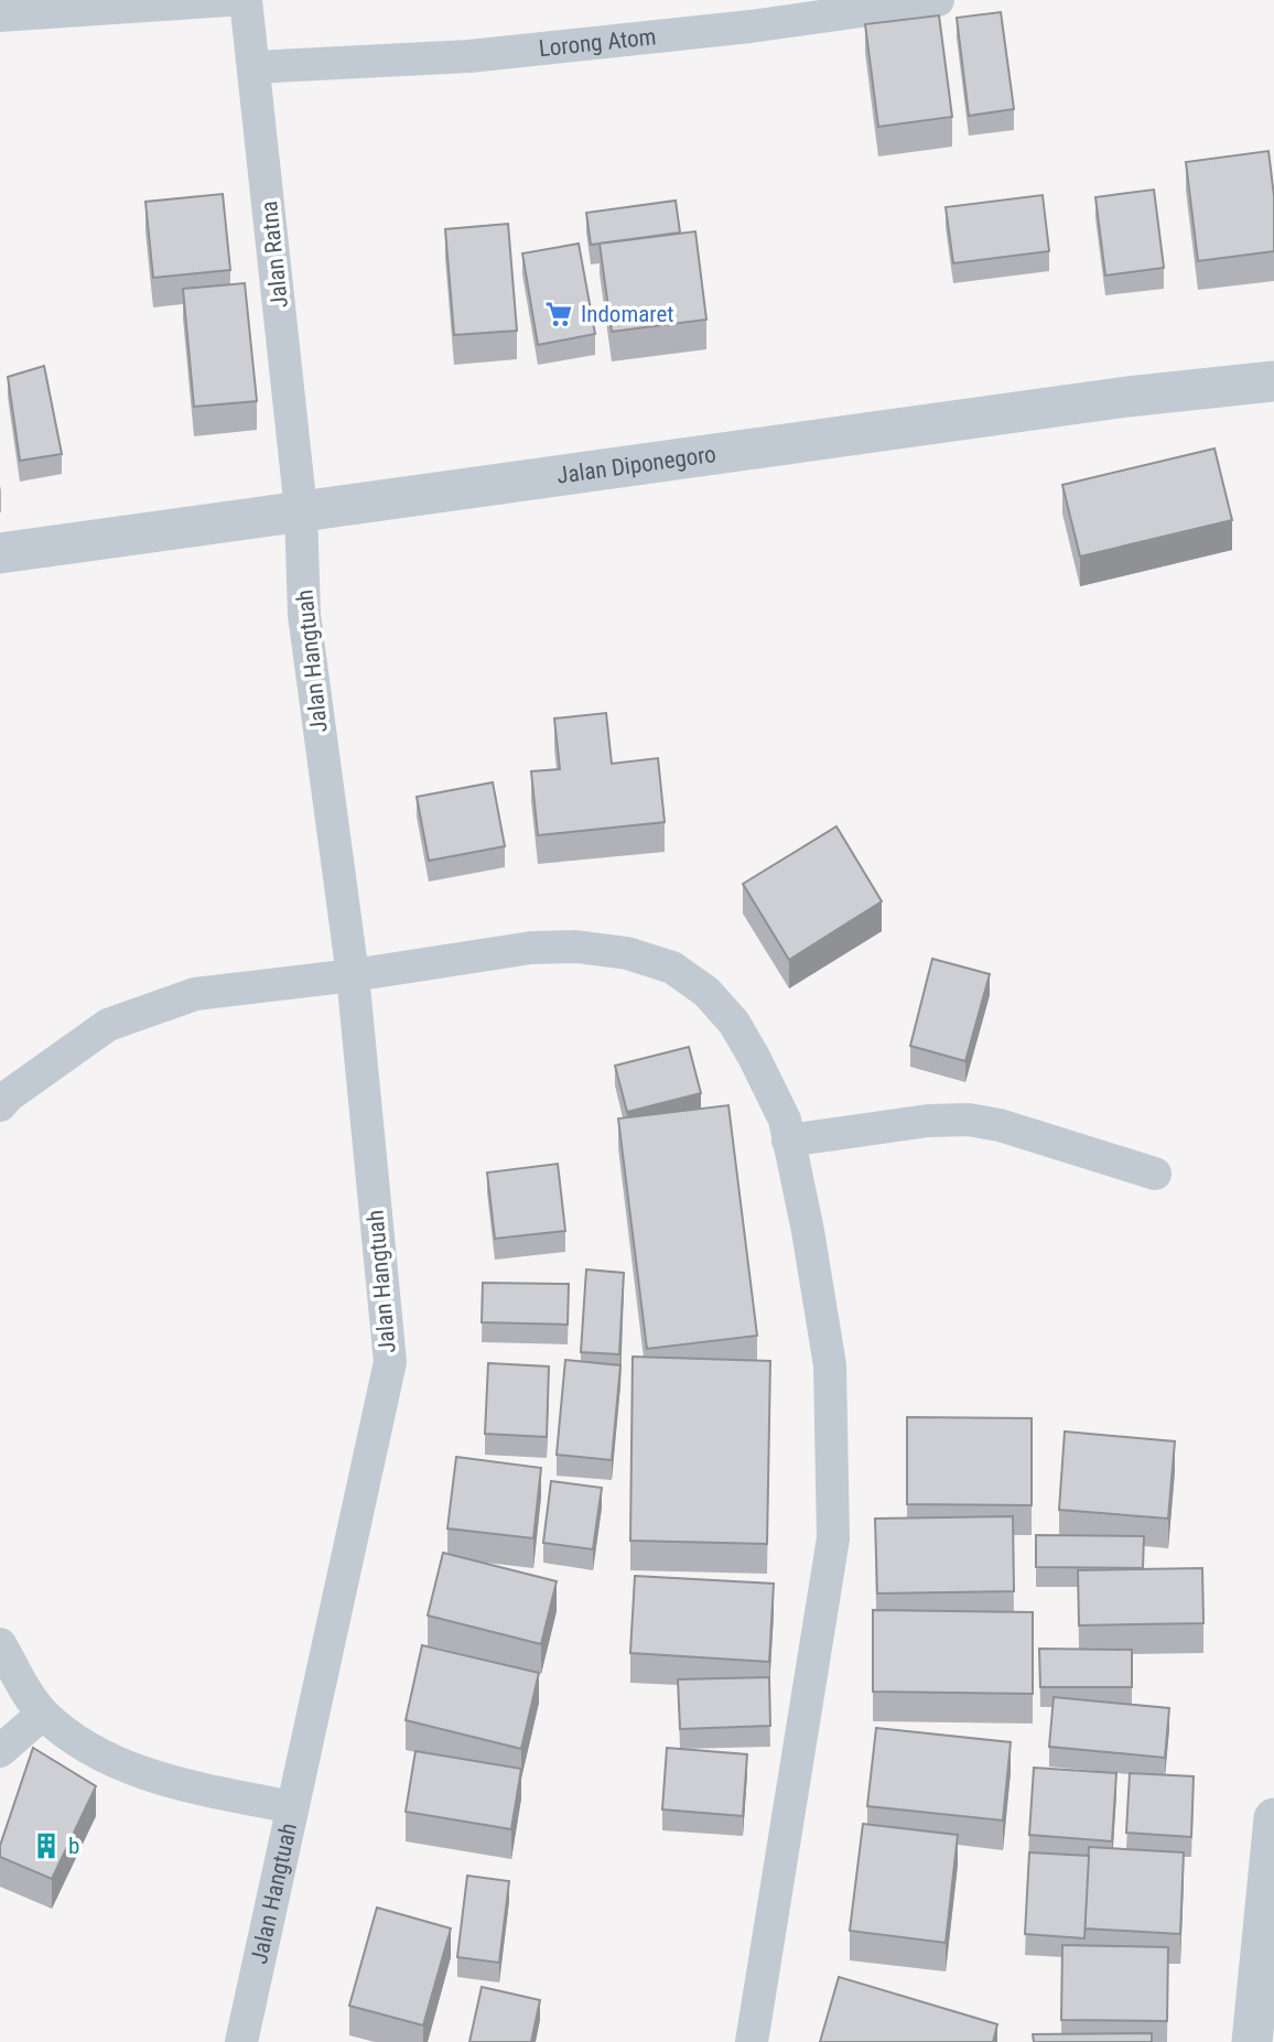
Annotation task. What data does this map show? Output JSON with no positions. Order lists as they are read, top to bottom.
{
  "streets": {
    "street": [
      "Lorong Atom",
      "Jalan Ratna",
      "Jalan Diponegoro",
      "Jalan Hangtuah"
    ]
  },
  "crossings": [
    ["Lorong Atom", "Jalan Ratna"],
    ["Jalan Ratna", "Jalan Diponegoro"],
    ["Jalan Ratna", "Jalan Hangtuah"],
    ["Jalan Diponegoro", "Jalan Hangtuah"]
  ],
  "places": {
    "supermarket": ["Indomaret"],
    "building": ["b"]
  }
}
